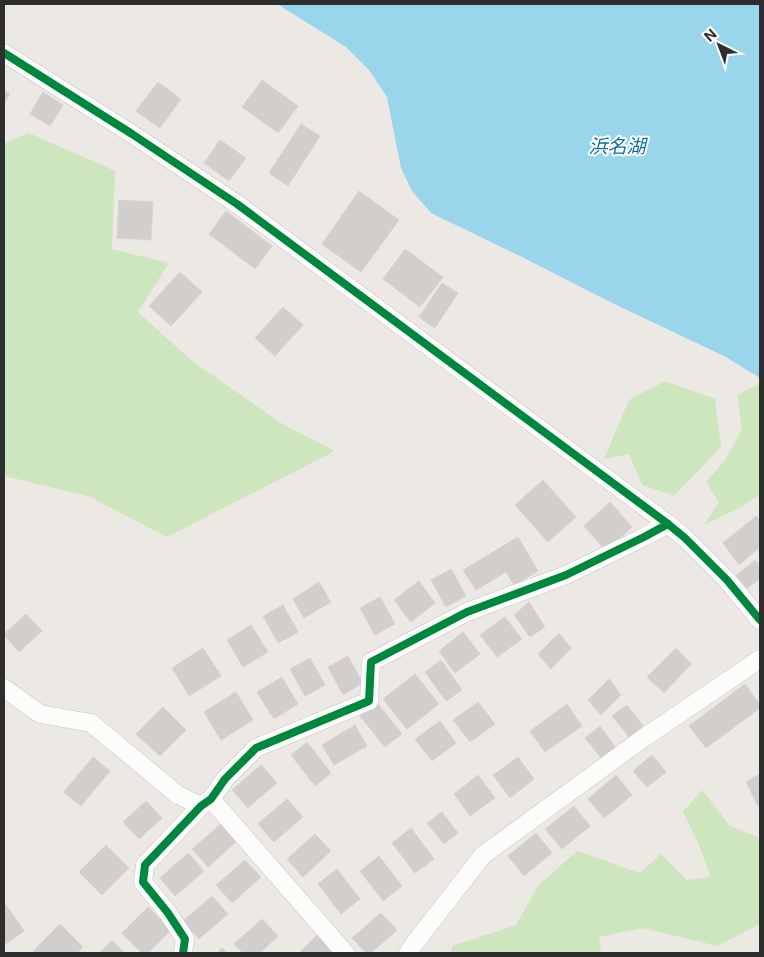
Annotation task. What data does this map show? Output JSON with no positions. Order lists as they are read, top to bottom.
{
  "water": ["浜名湖"],
  "north": "top left"
}
